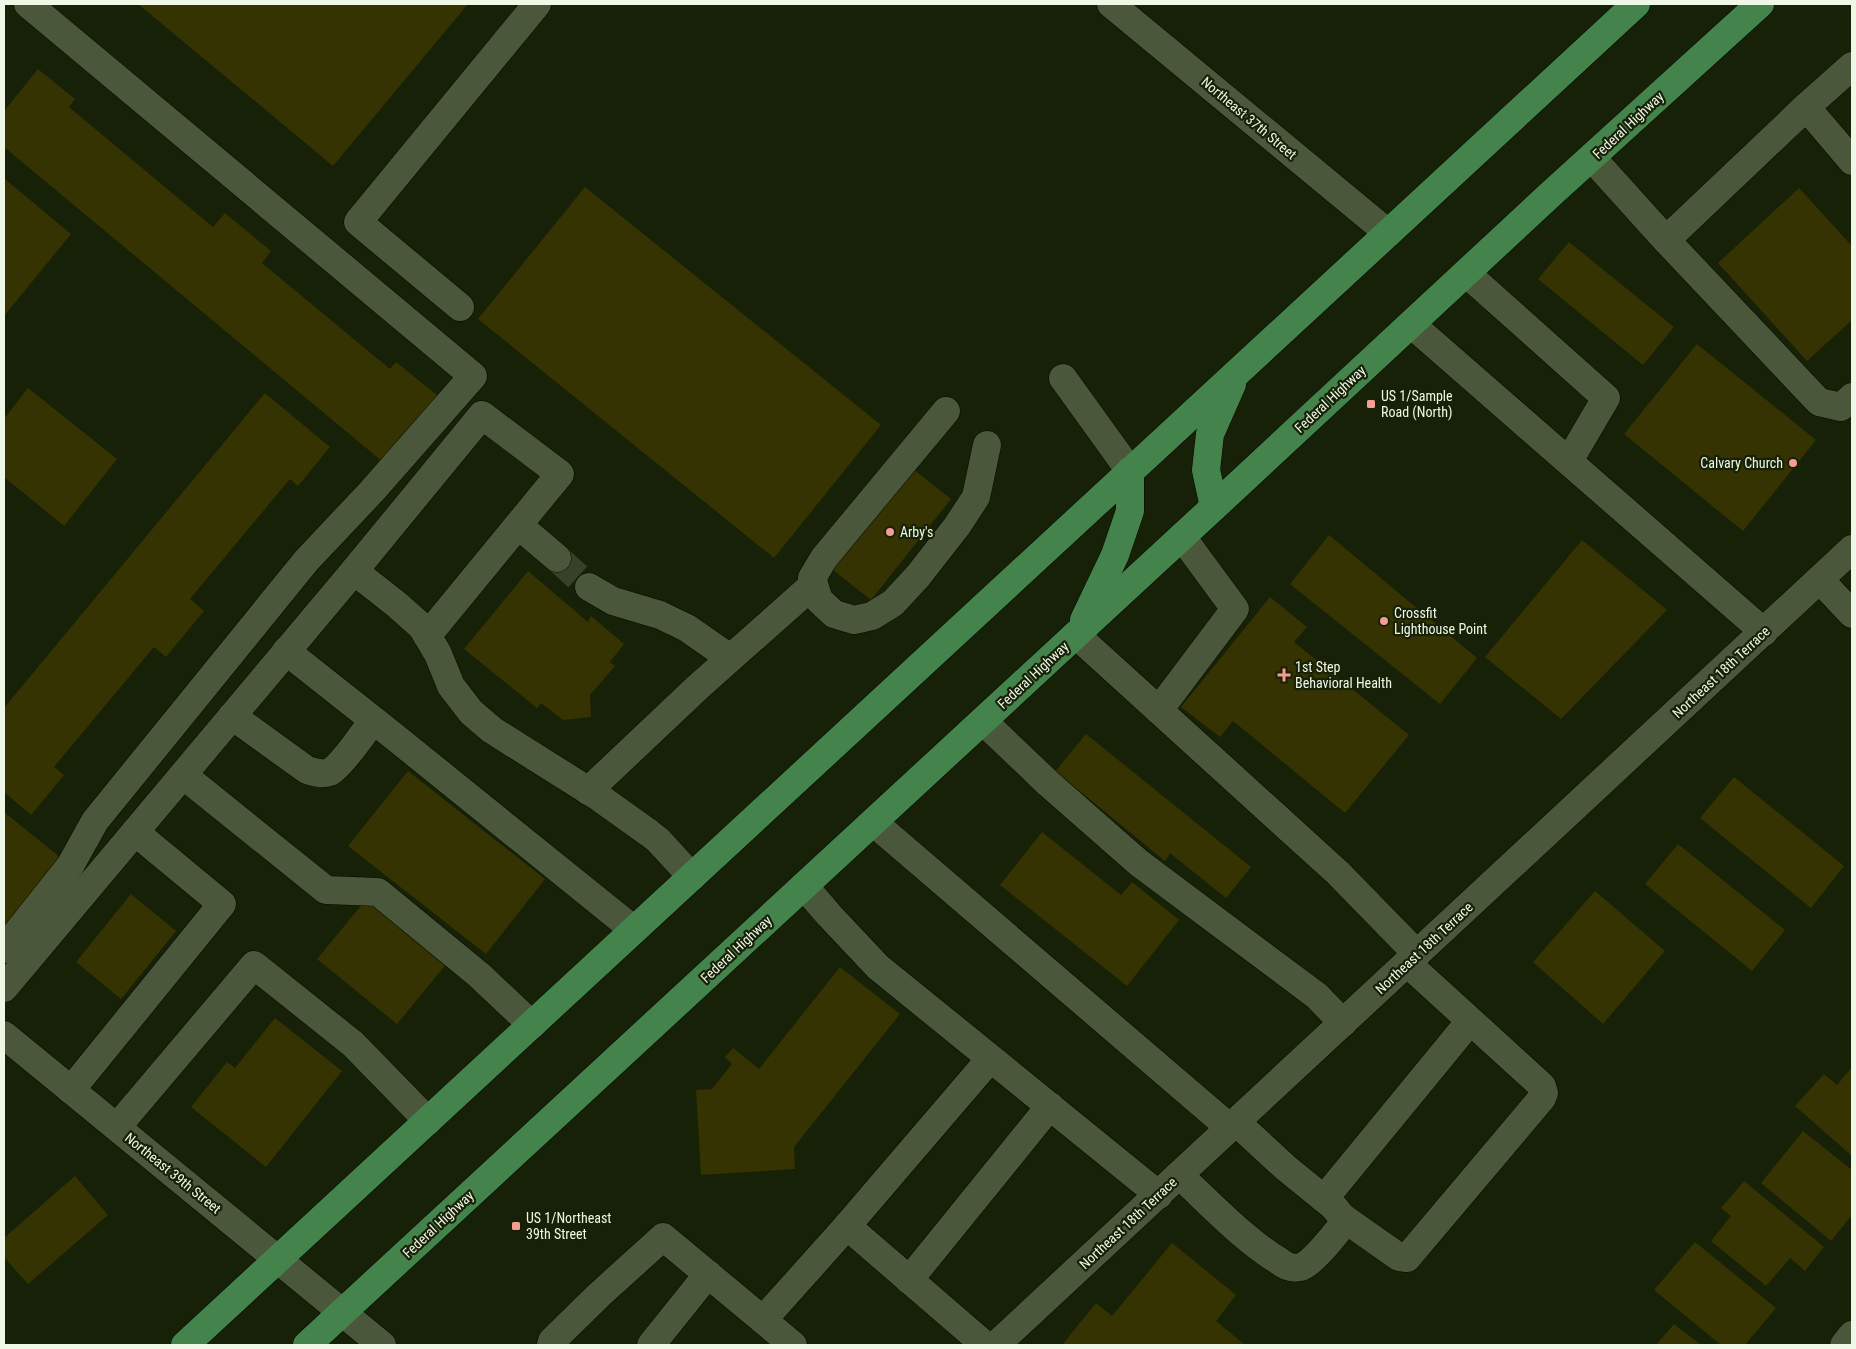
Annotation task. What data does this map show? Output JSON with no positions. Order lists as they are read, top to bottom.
{
  "streets": {
    "main road": ["Federal Highway"],
    "street": ["Northeast 37th Street", "Northeast 18th Terrace", "Northeast 39th Street"]
  },
  "crossings": [
    ["Federal Highway", "Northeast 39th Street"]
  ],
  "places": {
    "transit": ["US 1/Sample Road (North)", "US 1/Northeast 39th Street"],
    "other": ["Calvary Church", "Arby's", "Crossfit Lighthouse Point"],
    "health": ["1st Step Behavioral Health"]
  }
}
